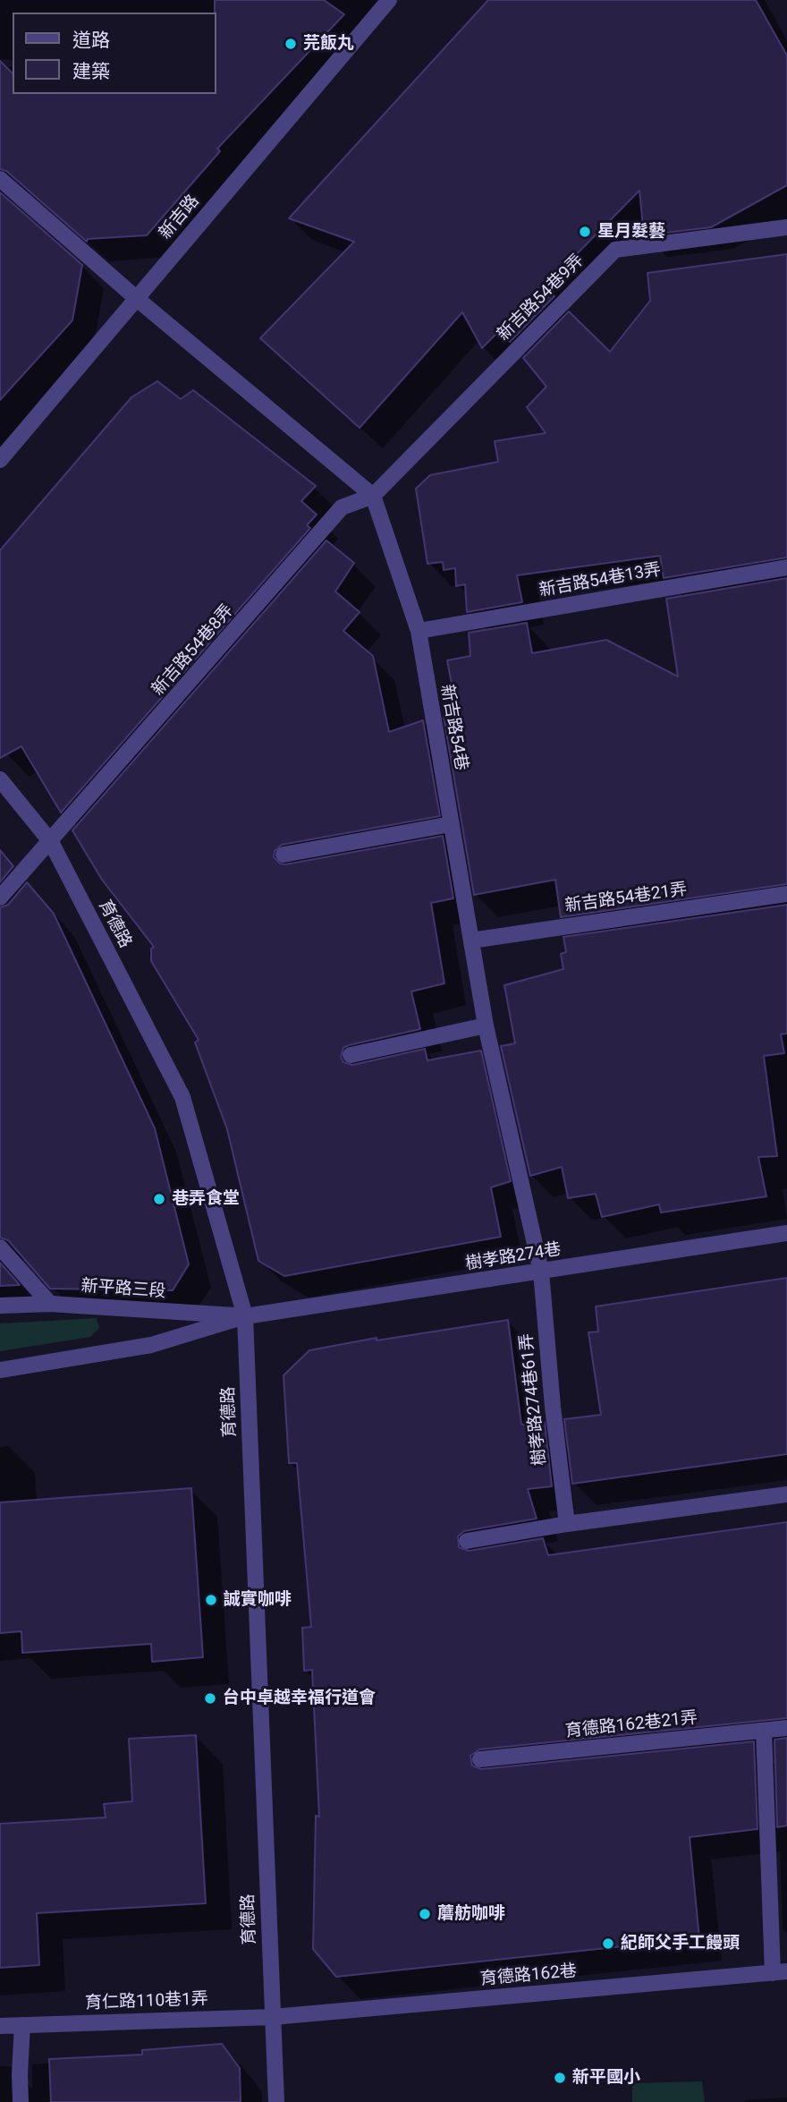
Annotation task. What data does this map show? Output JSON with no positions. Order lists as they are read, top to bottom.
{
  "streets": {
    "street": [
      "新吉路",
      "新吉路54巷9弄",
      "新吉路54巷13弄",
      "新吉路54巷8弄",
      "新吉路54巷",
      "新吉路54巷21弄",
      "育德路",
      "樹孝路274巷",
      "新平路三段",
      "樹孝路274巷61弄",
      "育德路162巷21弄",
      "育德路162巷",
      "育仁路110巷1弄"
    ]
  },
  "crossings": [
    ["新吉路54巷9弄", "新吉路54巷8弄"],
    ["新吉路54巷9弄", "新吉路54巷"],
    ["新吉路54巷13弄", "新吉路54巷"],
    ["新吉路54巷8弄", "新吉路54巷"],
    ["新吉路54巷8弄", "育德路"],
    ["新吉路54巷", "新吉路54巷21弄"],
    ["新吉路54巷", "樹孝路274巷"],
    ["新吉路54巷", "樹孝路274巷61弄"],
    ["育德路", "樹孝路274巷"],
    ["育德路", "新平路三段"],
    ["育德路", "育德路162巷"],
    ["育德路", "育仁路110巷1弄"],
    ["樹孝路274巷", "新平路三段"],
    ["樹孝路274巷", "樹孝路274巷61弄"],
    ["育德路162巷", "育仁路110巷1弄"]
  ],
  "places": [
    "芫飯丸",
    "星月髮藝",
    "巷弄食堂",
    "誠實咖啡",
    "台中卓越幸福行道會",
    "蘑舫咖啡",
    "紀師父手工饅頭",
    "新平國小"
  ],
  "legend": ["道路", "建築"]
}
